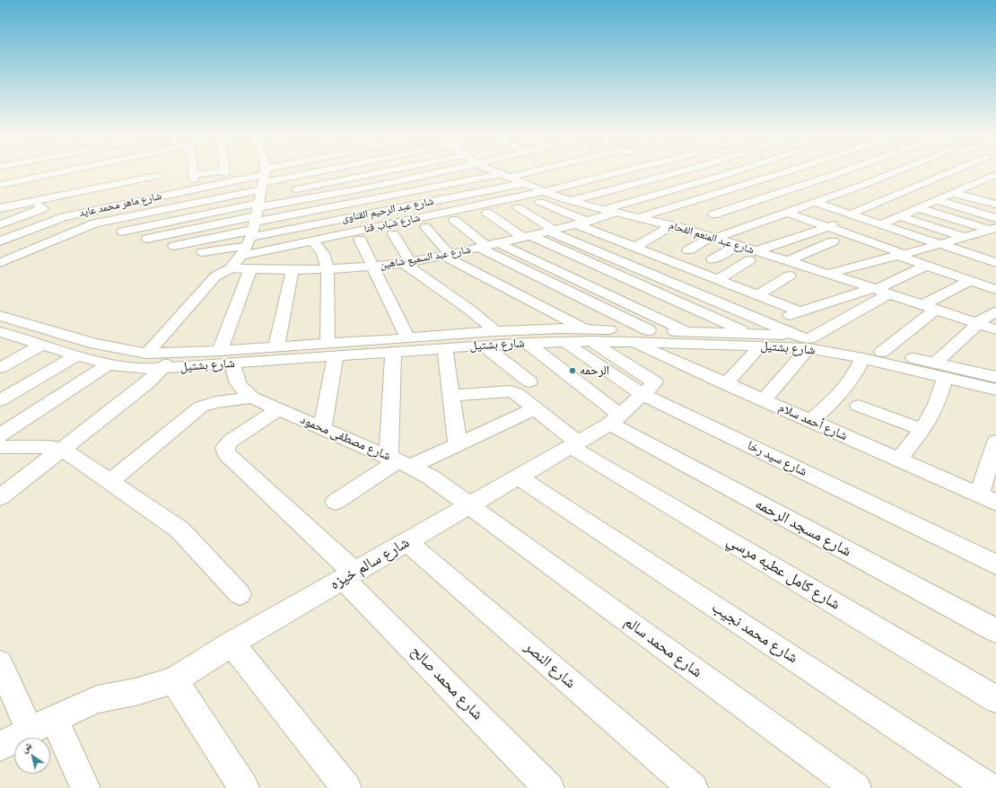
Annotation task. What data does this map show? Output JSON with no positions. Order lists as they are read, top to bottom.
{
  "streets": {
    "street": [
      "شارع ماهر محمد عايد",
      "شارع عبد الرحيم القناوى",
      "شارع شباب قنا",
      "شارع عبد المنعم الفحام",
      "شارع عبد السميع شاهين",
      "شارع بشتيل",
      "شارع أحمد سلام",
      "شارع مصطفى محمود",
      "شارع سيد رخا",
      "شارع مسجد الرحمه",
      "شارع سالم خيزه",
      "شارع كامل عطيه مرسي",
      "شارع محمد نجيب",
      "شارع محمد سالم",
      "شارع النصر",
      "شارع محمد صالح"
    ]
  },
  "crossings": [
    ["شارع ماهر محمد عايد", "شارع عبد الرحيم القناوى"],
    ["شارع ماهر محمد عايد", "شارع شباب قنا"],
    ["شارع عبد الرحيم القناوى", "شارع شباب قنا"],
    ["شارع عبد الرحيم القناوى", "شارع عبد المنعم الفحام"],
    ["شارع شباب قنا", "شارع عبد المنعم الفحام"],
    ["شارع عبد المنعم الفحام", "شارع عبد السميع شاهين"],
    ["شارع بشتيل", "شارع أحمد سلام"],
    ["شارع بشتيل", "شارع مصطفى محمود"],
    ["شارع بشتيل", "شارع سيد رخا"],
    ["شارع بشتيل", "شارع مسجد الرحمه"],
    ["شارع بشتيل", "شارع سالم خيزه"],
    ["شارع مصطفى محمود", "شارع سالم خيزه"],
    ["شارع مصطفى محمود", "شارع محمد سالم"],
    ["شارع مصطفى محمود", "شارع محمد صالح"],
    ["شارع سيد رخا", "شارع سالم خيزه"],
    ["شارع مسجد الرحمه", "شارع سالم خيزه"],
    ["شارع سالم خيزه", "شارع كامل عطيه مرسي"],
    ["شارع سالم خيزه", "شارع محمد نجيب"],
    ["شارع سالم خيزه", "شارع محمد سالم"],
    ["شارع سالم خيزه", "شارع النصر"],
    ["شارع سالم خيزه", "شارع محمد صالح"]
  ],
  "places": ["الرحمه"],
  "north": "top left"
}
